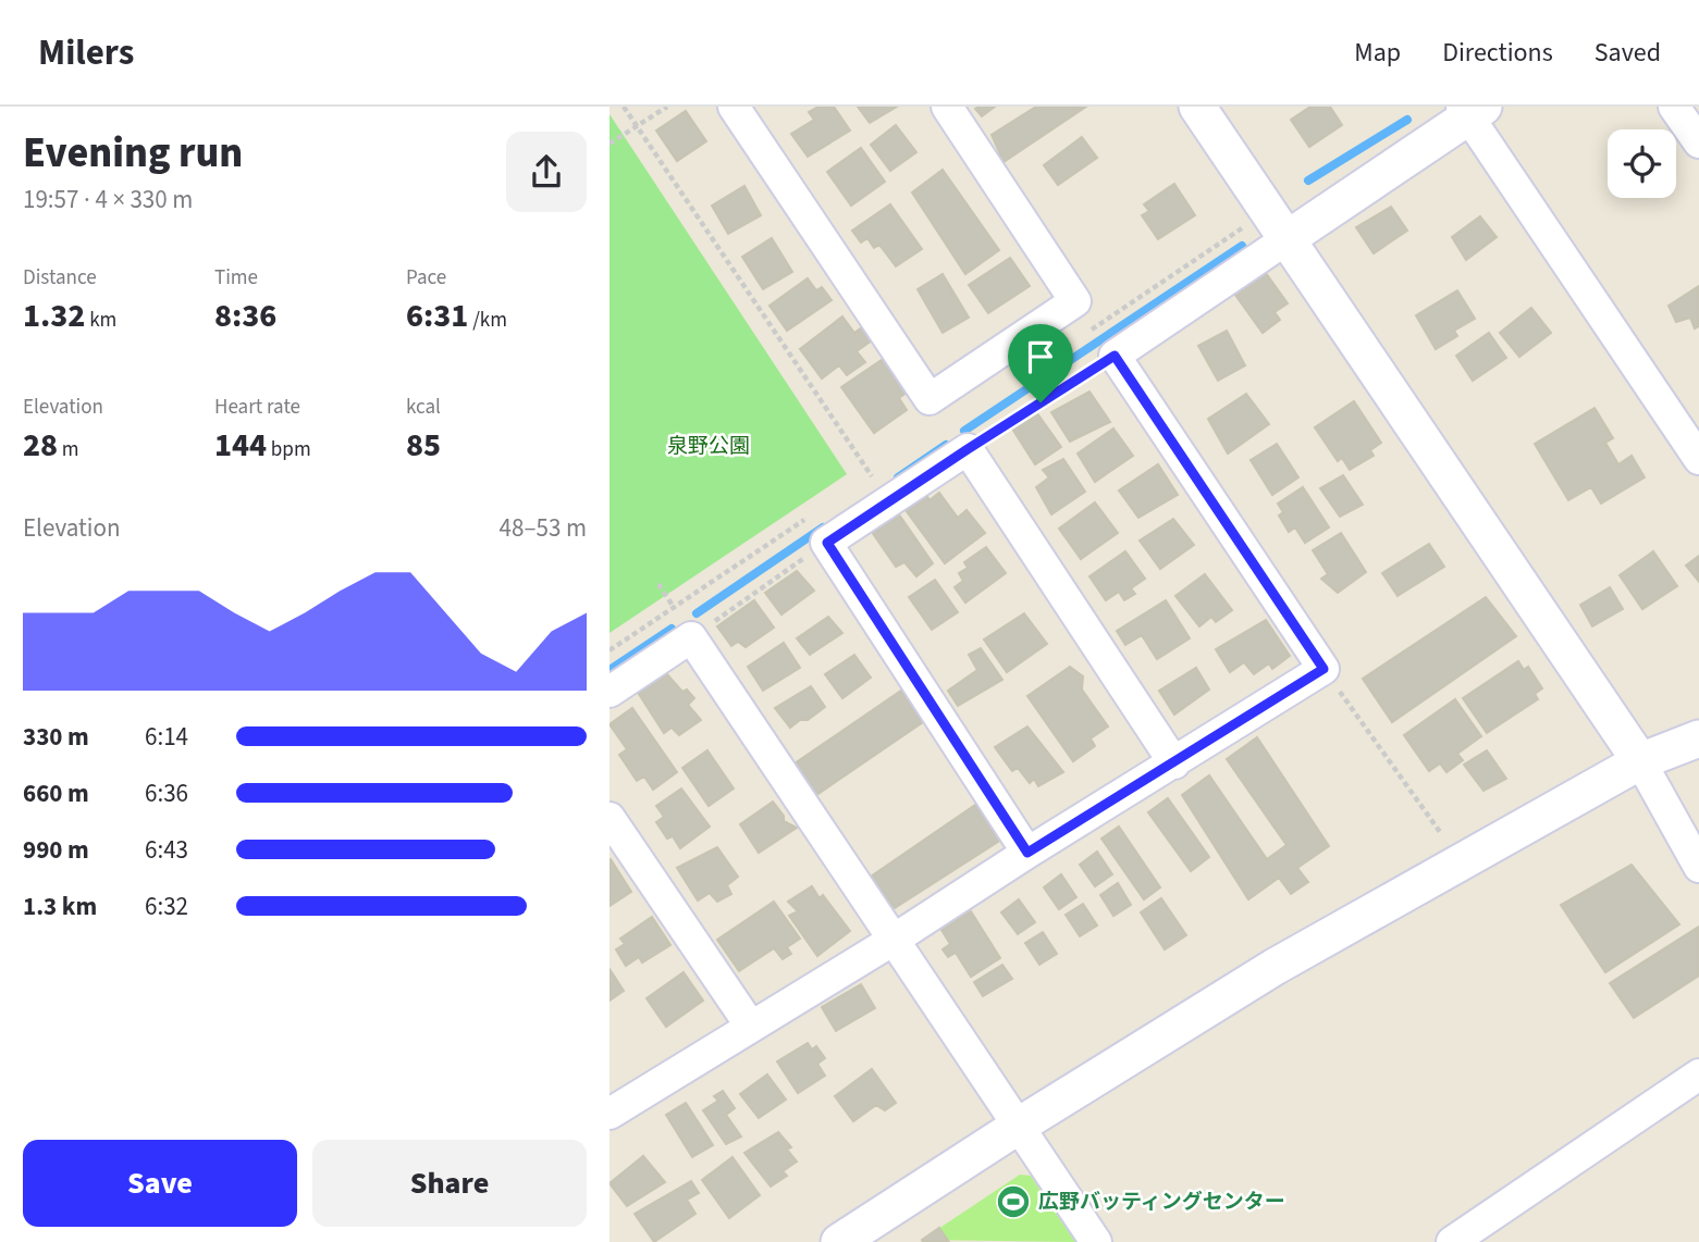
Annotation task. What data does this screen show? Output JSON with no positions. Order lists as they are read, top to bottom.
{
  "parks": ["泉野公園"],
  "places": {
    "sports": ["広野バッティングセンター"]
  },
  "page": {
    "header": "Milers",
    "nav": ["Map", "Directions", "Saved"],
    "heading": ["Evening run", "19:57 · 4 × 330 m"],
    "stats": [
      ["Distance", "1.32 km"],
      ["Time", "8:36"],
      ["Pace", "6:31 /km"],
      ["Elevation", "28 m"],
      ["Heart rate", "144 bpm"],
      ["kcal", "85"]
    ],
    "chart": ["Elevation", "48–53 m"],
    "list": [
      {
        "name": "330 m",
        "note": "6:14"
      },
      {
        "name": "660 m",
        "note": "6:36"
      },
      {
        "name": "990 m",
        "note": "6:43"
      },
      {
        "name": "1.3 km",
        "note": "6:32"
      }
    ],
    "buttons": ["Save", "Share"]
  }
}
